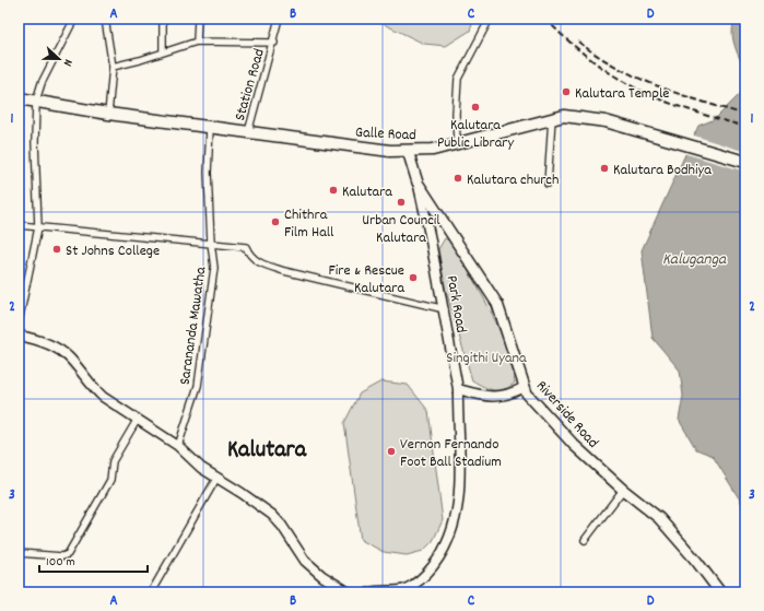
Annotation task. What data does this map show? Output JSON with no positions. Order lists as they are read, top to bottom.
{
  "streets": {
    "highway": ["Galle Road"],
    "main road": ["Riverside Road"],
    "street": ["Station Road", "Park Road", "Sarananda Mawatha"]
  },
  "crossings": [
    ["Station Road", "Galle Road"],
    ["Galle Road", "Sarananda Mawatha"],
    ["Galle Road", "Riverside Road"],
    ["Park Road", "Riverside Road"]
  ],
  "districts": ["Kalutara"],
  "water": ["Kaluganga"],
  "parks": ["Singithi Uyana"],
  "places": [
    "Kalutara Temple",
    "Kalutara Public Library",
    "Kalutara Bodhiya",
    "Kalutara church",
    "Kalutara",
    "Urban Council Kalutara",
    "Chithra Film Hall",
    "St Johns College",
    "Fire & Rescue Kalutara",
    "Vernon Fernando Foot Ball Stadium"
  ],
  "scale_bar": "100 m",
  "north": "right",
  "grid": {
    "columns": [
      "A",
      "B",
      "C",
      "D"
    ],
    "rows": ["1", "2", "3"]
  }
}
